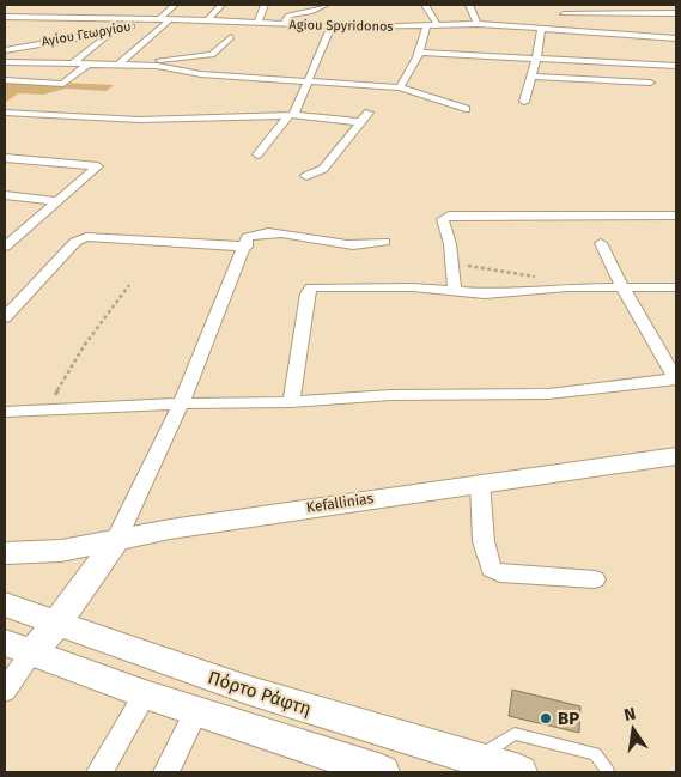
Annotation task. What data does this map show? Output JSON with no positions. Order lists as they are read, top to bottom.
{
  "streets": {
    "main road": ["Πόρτο Ράφτη"],
    "street": ["Agiou Spyridonos", "Αγίου Γεωργίου", "Kefallinias"]
  },
  "crossings": [
    ["Agiou Spyridonos", "Αγίου Γεωργίου"]
  ],
  "places": ["BP"],
  "north": "top"
}
